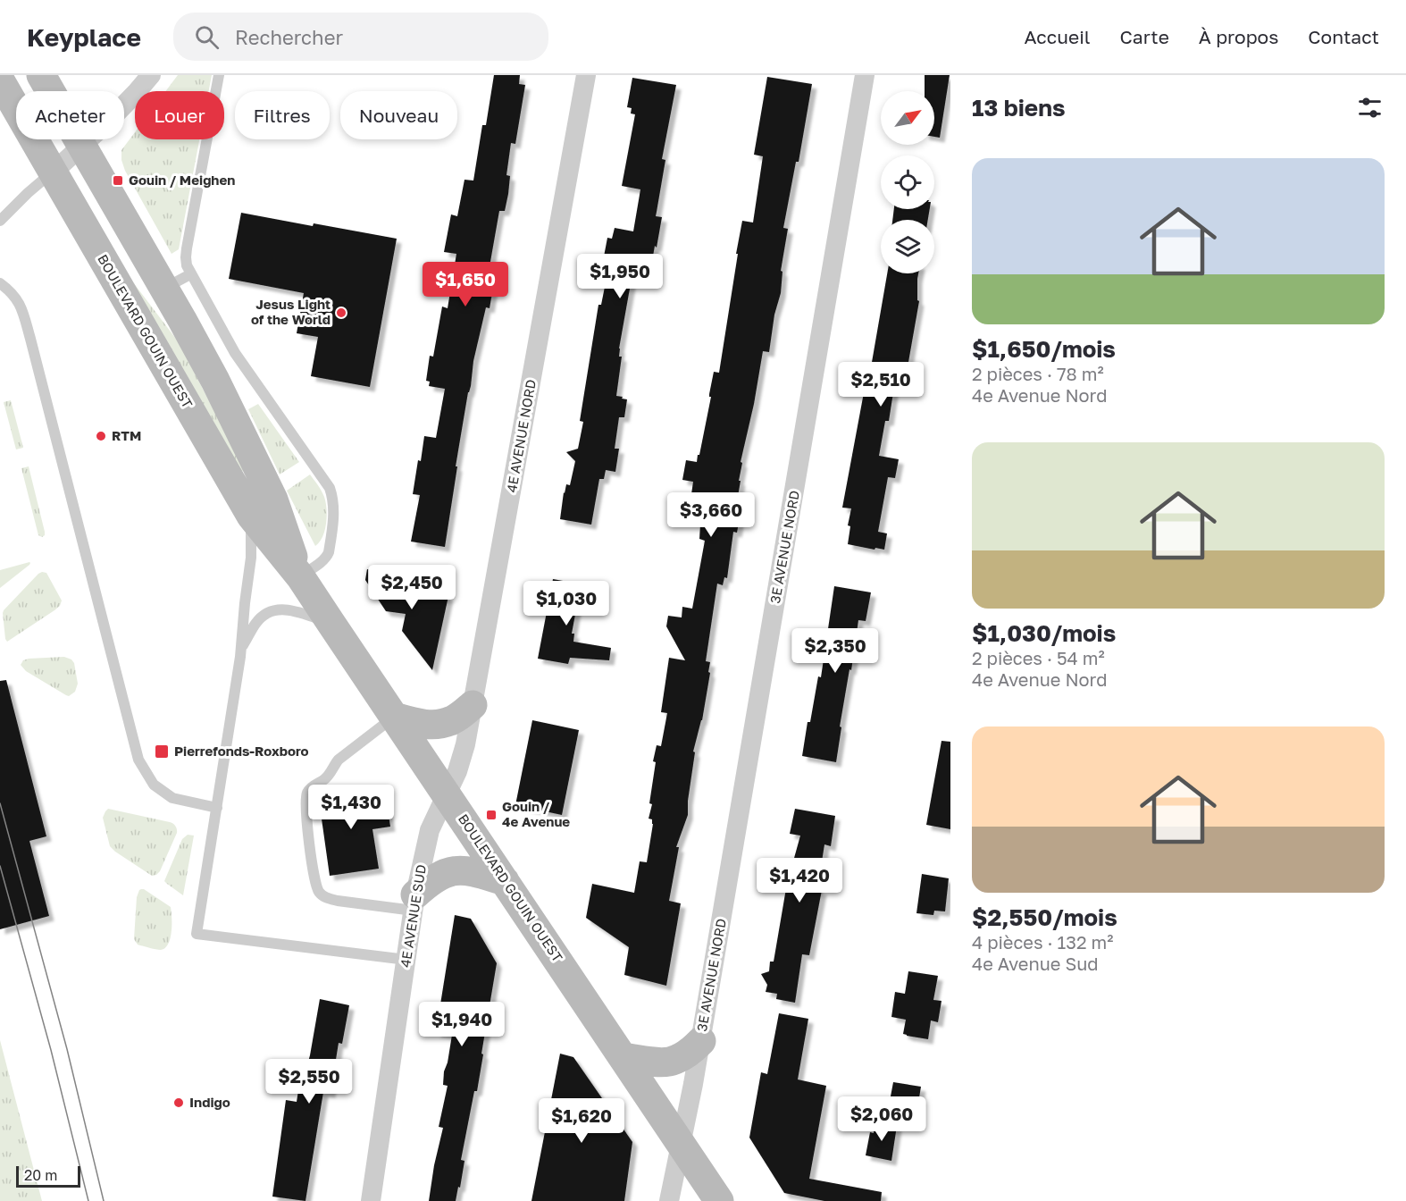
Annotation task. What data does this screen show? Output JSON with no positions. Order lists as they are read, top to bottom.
{
  "streets": {
    "main road": ["BOULEVARD GOUIN OUEST"],
    "street": ["4E AVENUE NORD", "3E AVENUE NORD", "4E AVENUE SUD"]
  },
  "crossings": [
    ["BOULEVARD GOUIN OUEST", "4E AVENUE NORD"],
    ["BOULEVARD GOUIN OUEST", "3E AVENUE NORD"],
    ["BOULEVARD GOUIN OUEST", "4E AVENUE SUD"],
    ["4E AVENUE NORD", "4E AVENUE SUD"]
  ],
  "places": {
    "transit": ["Gouin / Meighen", "Pierrefonds-Roxboro", "Gouin / 4e Avenue"],
    "other": ["Jesus Light of the World", "RTM", "Indigo"]
  },
  "scale_bar": "20 m",
  "north": "top right",
  "page": {
    "header": "Keyplace",
    "search": "Rechercher",
    "nav": [
      "Accueil",
      "Carte",
      "À propos",
      "Contact"
    ],
    "heading": "13 biens",
    "chip": [
      "Acheter",
      "Louer",
      "Filtres",
      "Nouveau"
    ],
    "list": [
      {
        "name": "$1,650/mois",
        "note": "2 pièces · 78 m² · 4e Avenue Nord"
      },
      {
        "name": "$1,030/mois",
        "note": "2 pièces · 54 m² · 4e Avenue Nord"
      },
      {
        "name": "$2,550/mois",
        "note": "4 pièces · 132 m² · 4e Avenue Sud"
      }
    ],
    "price": [
      "$1,950",
      "$1,650",
      "$2,510",
      "$3,660",
      "$2,450",
      "$1,030",
      "$2,350",
      "$1,430",
      "$1,420",
      "$1,940",
      "$2,550",
      "$2,060",
      "$1,620"
    ],
    "scale": "20 m"
  }
}
